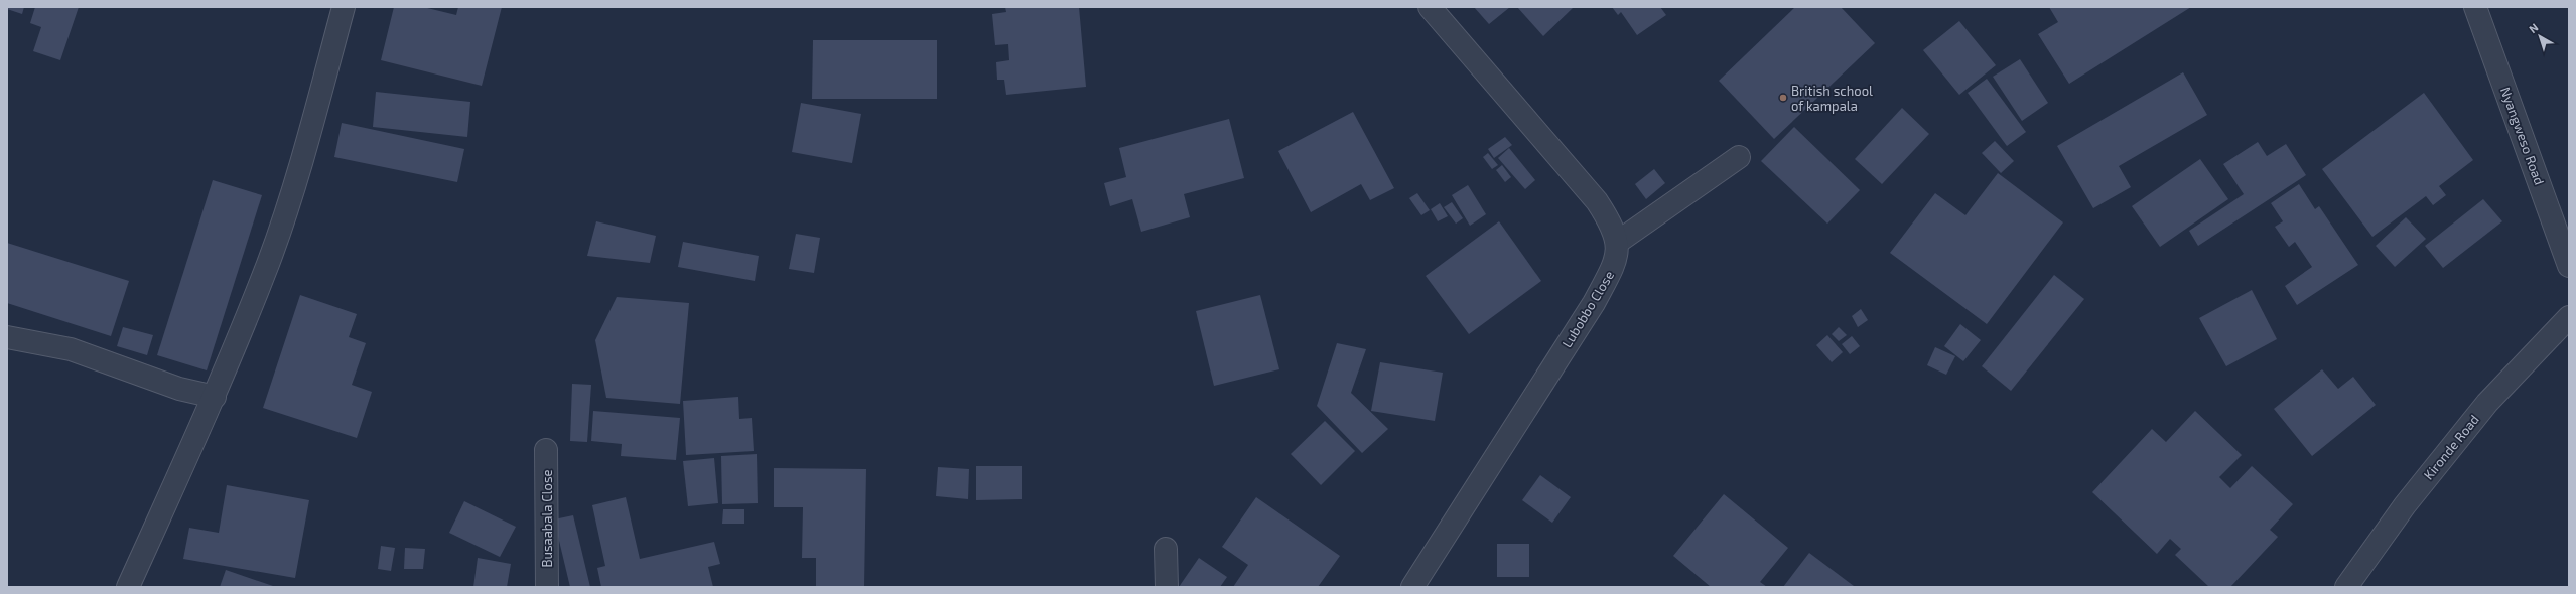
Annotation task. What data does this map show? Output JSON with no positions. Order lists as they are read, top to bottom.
{
  "streets": {
    "street": [
      "Nyangweso Road",
      "Lubobbo Close",
      "Kironde Road",
      "Busaabala Close"
    ]
  },
  "places": ["British school of kampala"],
  "north": "top left"
}
